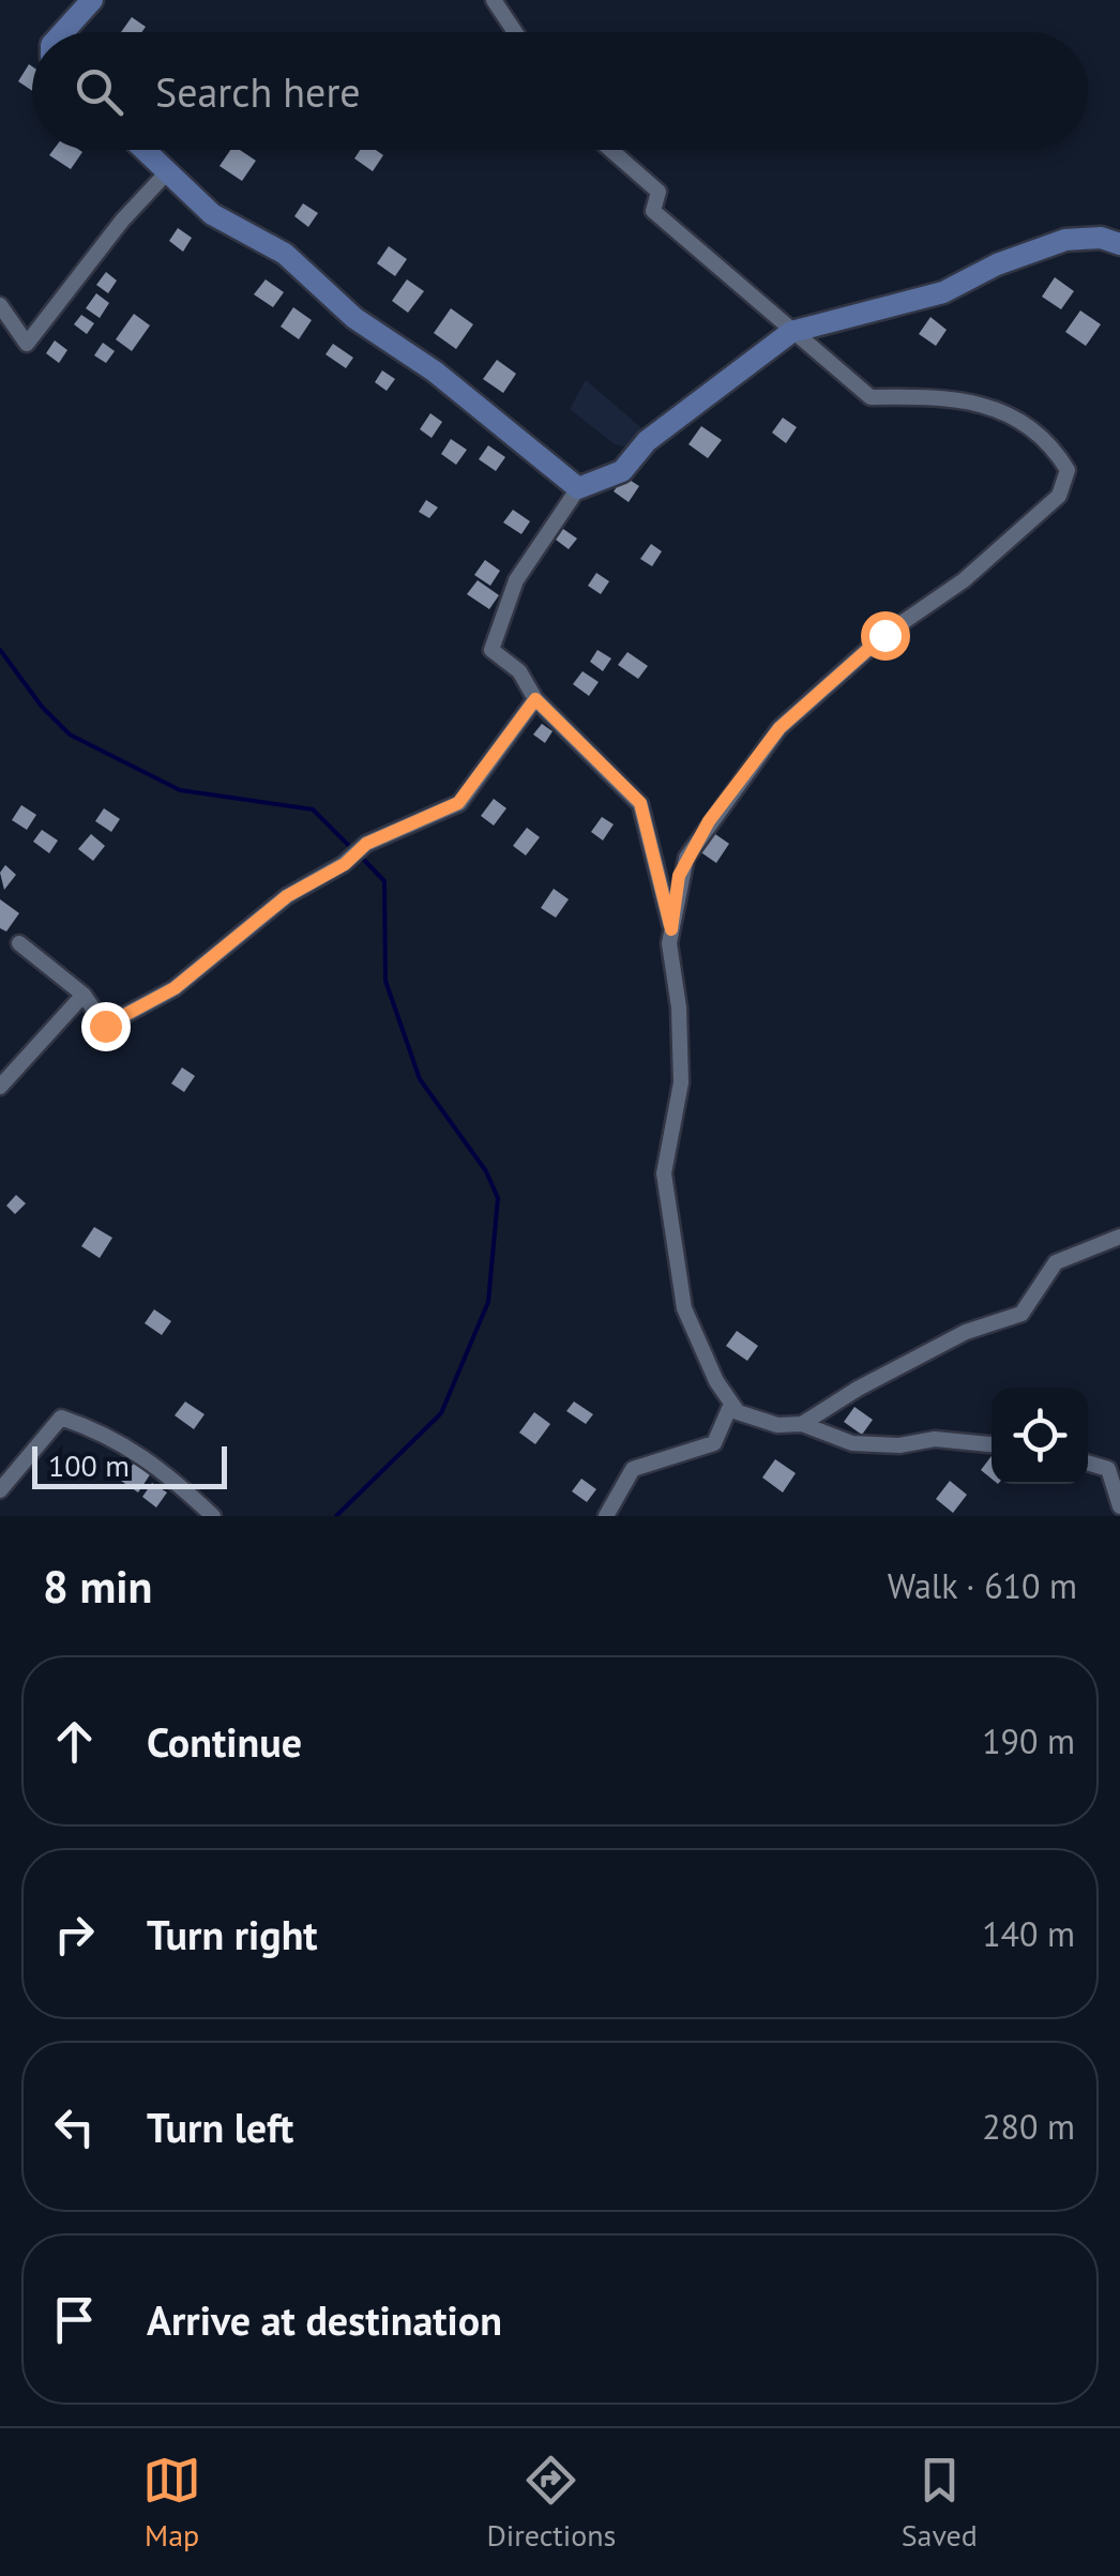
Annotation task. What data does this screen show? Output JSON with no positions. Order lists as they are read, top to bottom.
{
  "scale_bar": "100 m",
  "page": {
    "search": "Search here",
    "scale": "100 m",
    "heading": ["8 min", "Walk · 610 m"],
    "list": [
      ["Continue", "190 m"],
      ["Turn right", "140 m"],
      ["Turn left", "280 m"],
      "Arrive at destination"
    ],
    "nav": ["Map", "Directions", "Saved"]
  }
}
